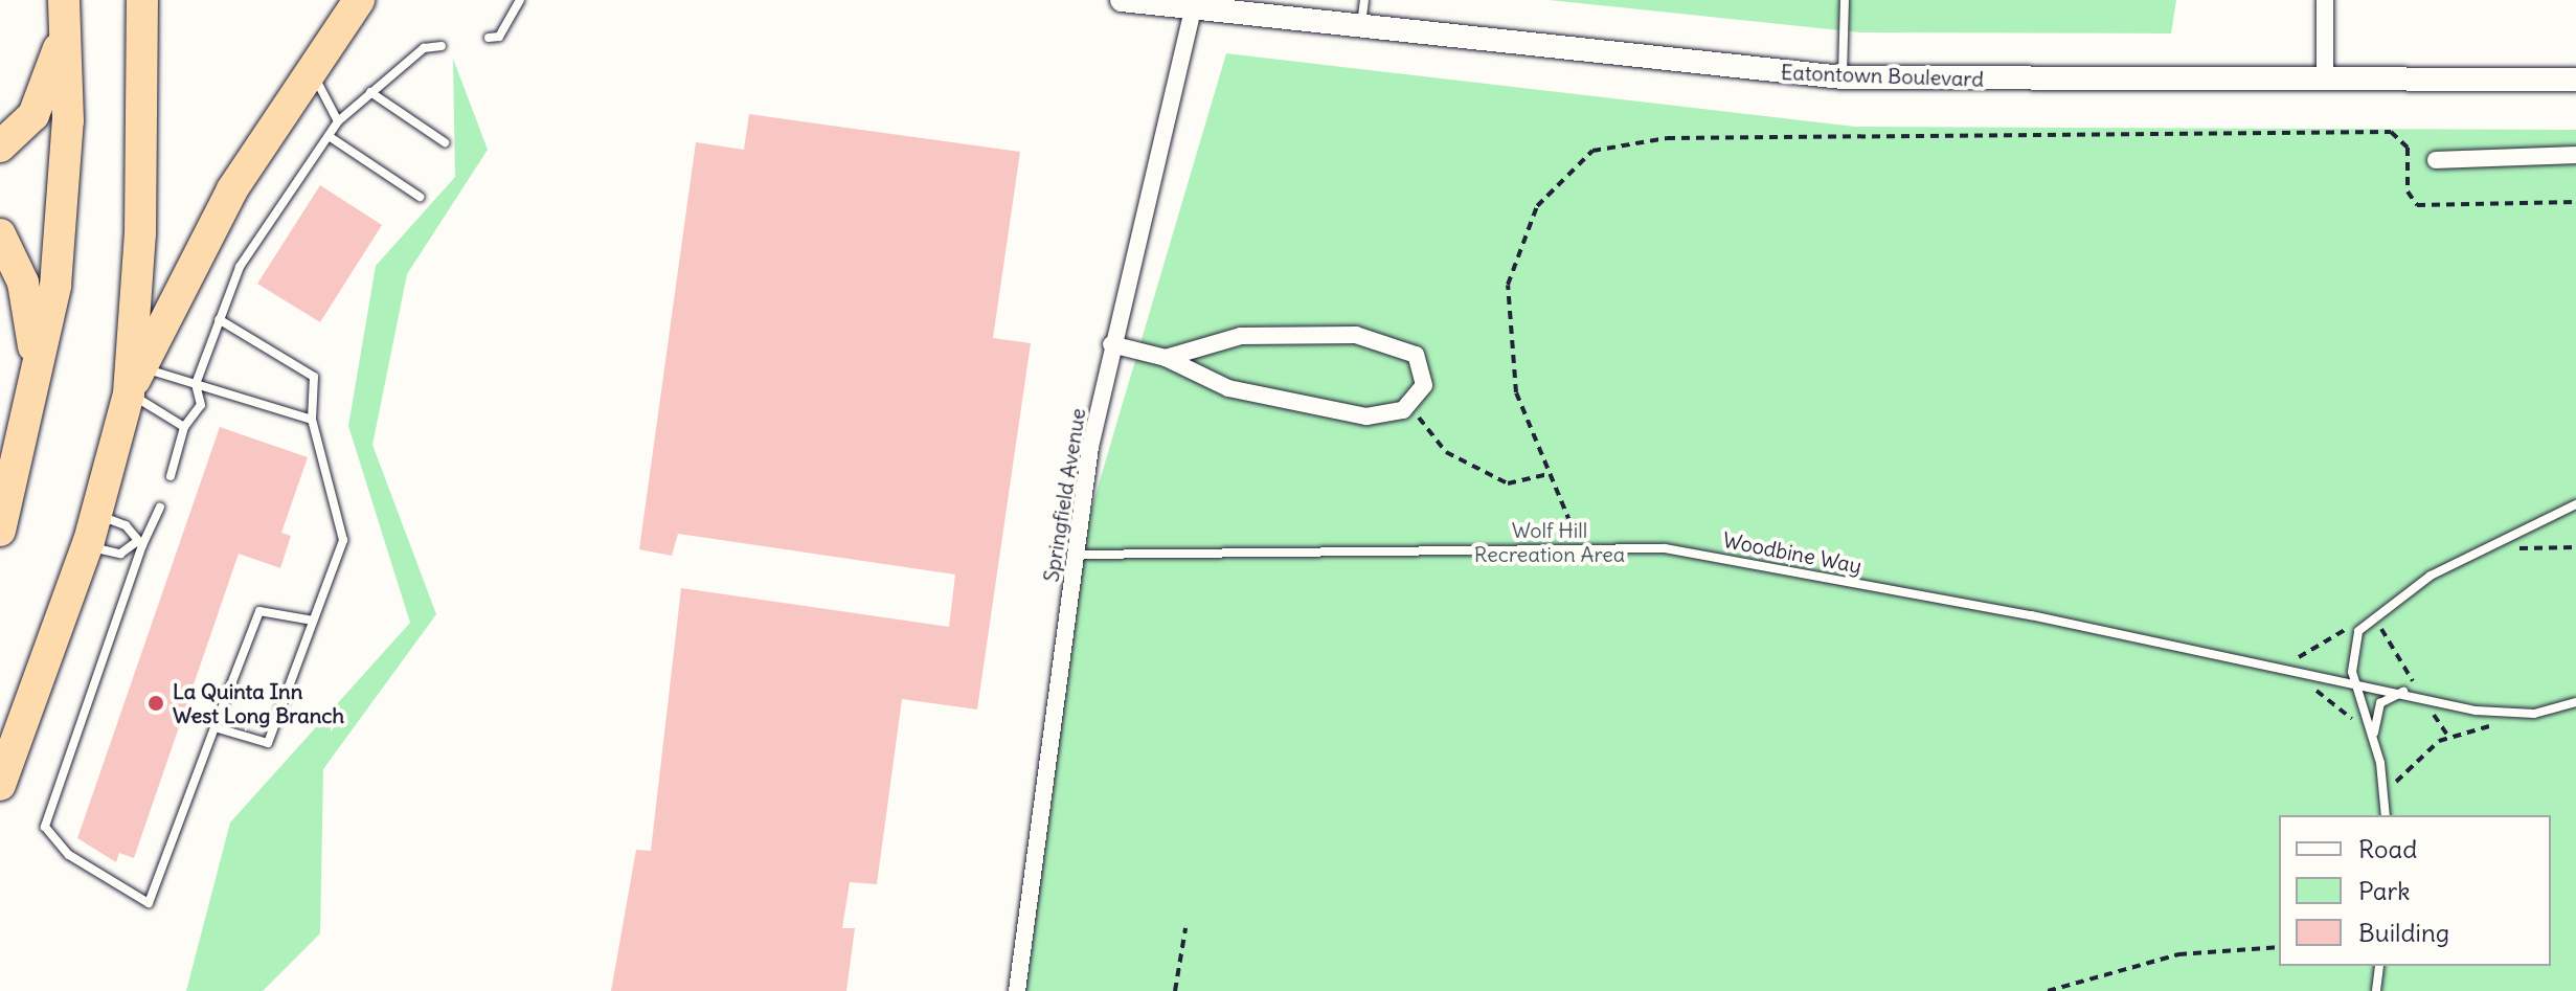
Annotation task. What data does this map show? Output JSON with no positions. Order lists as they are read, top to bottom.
{
  "streets": {
    "street": ["Eatontown Boulevard", "Springfield Avenue"],
    "lane": ["Woodbine Way"]
  },
  "crossings": [
    ["Eatontown Boulevard", "Springfield Avenue"],
    ["Springfield Avenue", "Woodbine Way"]
  ],
  "parks": ["Wolf Hill Recreation Area"],
  "places": ["La Quinta Inn West Long Branch"],
  "legend": ["Road", "Park", "Building"]
}
